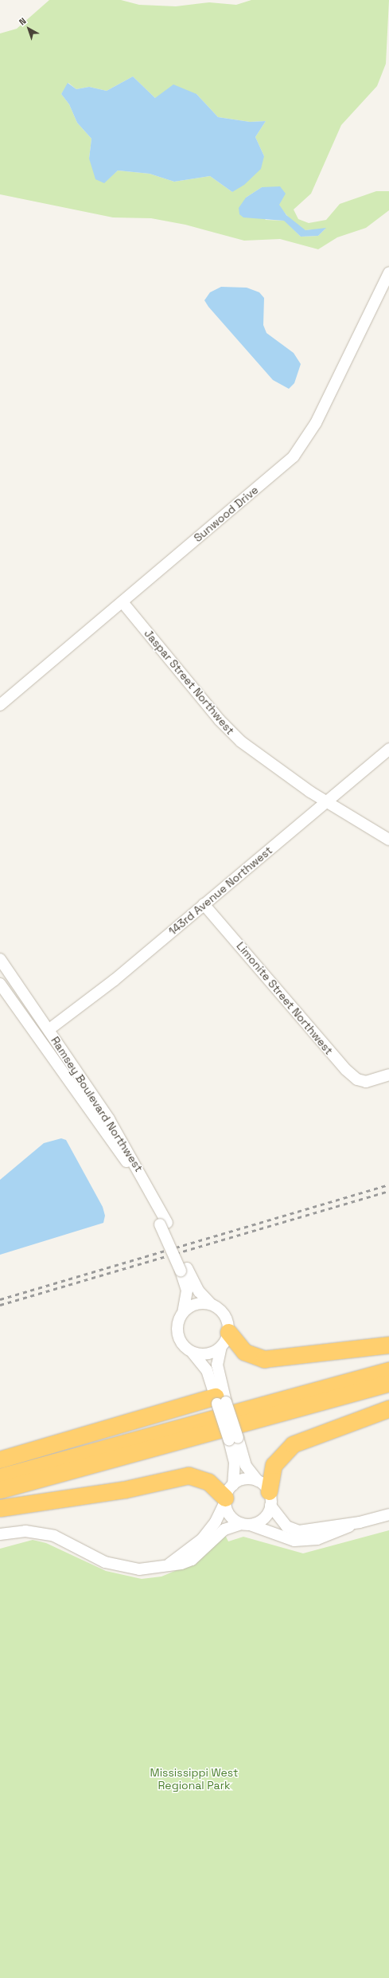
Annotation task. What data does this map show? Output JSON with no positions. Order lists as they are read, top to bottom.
{
  "streets": {
    "street": [
      "Sunwood Drive",
      "Jaspar Street Northwest",
      "143rd Avenue Northwest",
      "Limonite Street Northwest",
      "Ramsey Boulevard Northwest"
    ]
  },
  "crossings": [
    ["Sunwood Drive", "Jaspar Street Northwest"],
    ["Jaspar Street Northwest", "143rd Avenue Northwest"],
    ["143rd Avenue Northwest", "Limonite Street Northwest"],
    ["143rd Avenue Northwest", "Ramsey Boulevard Northwest"]
  ],
  "parks": ["Mississippi West Regional Park"],
  "north": "top left"
}
